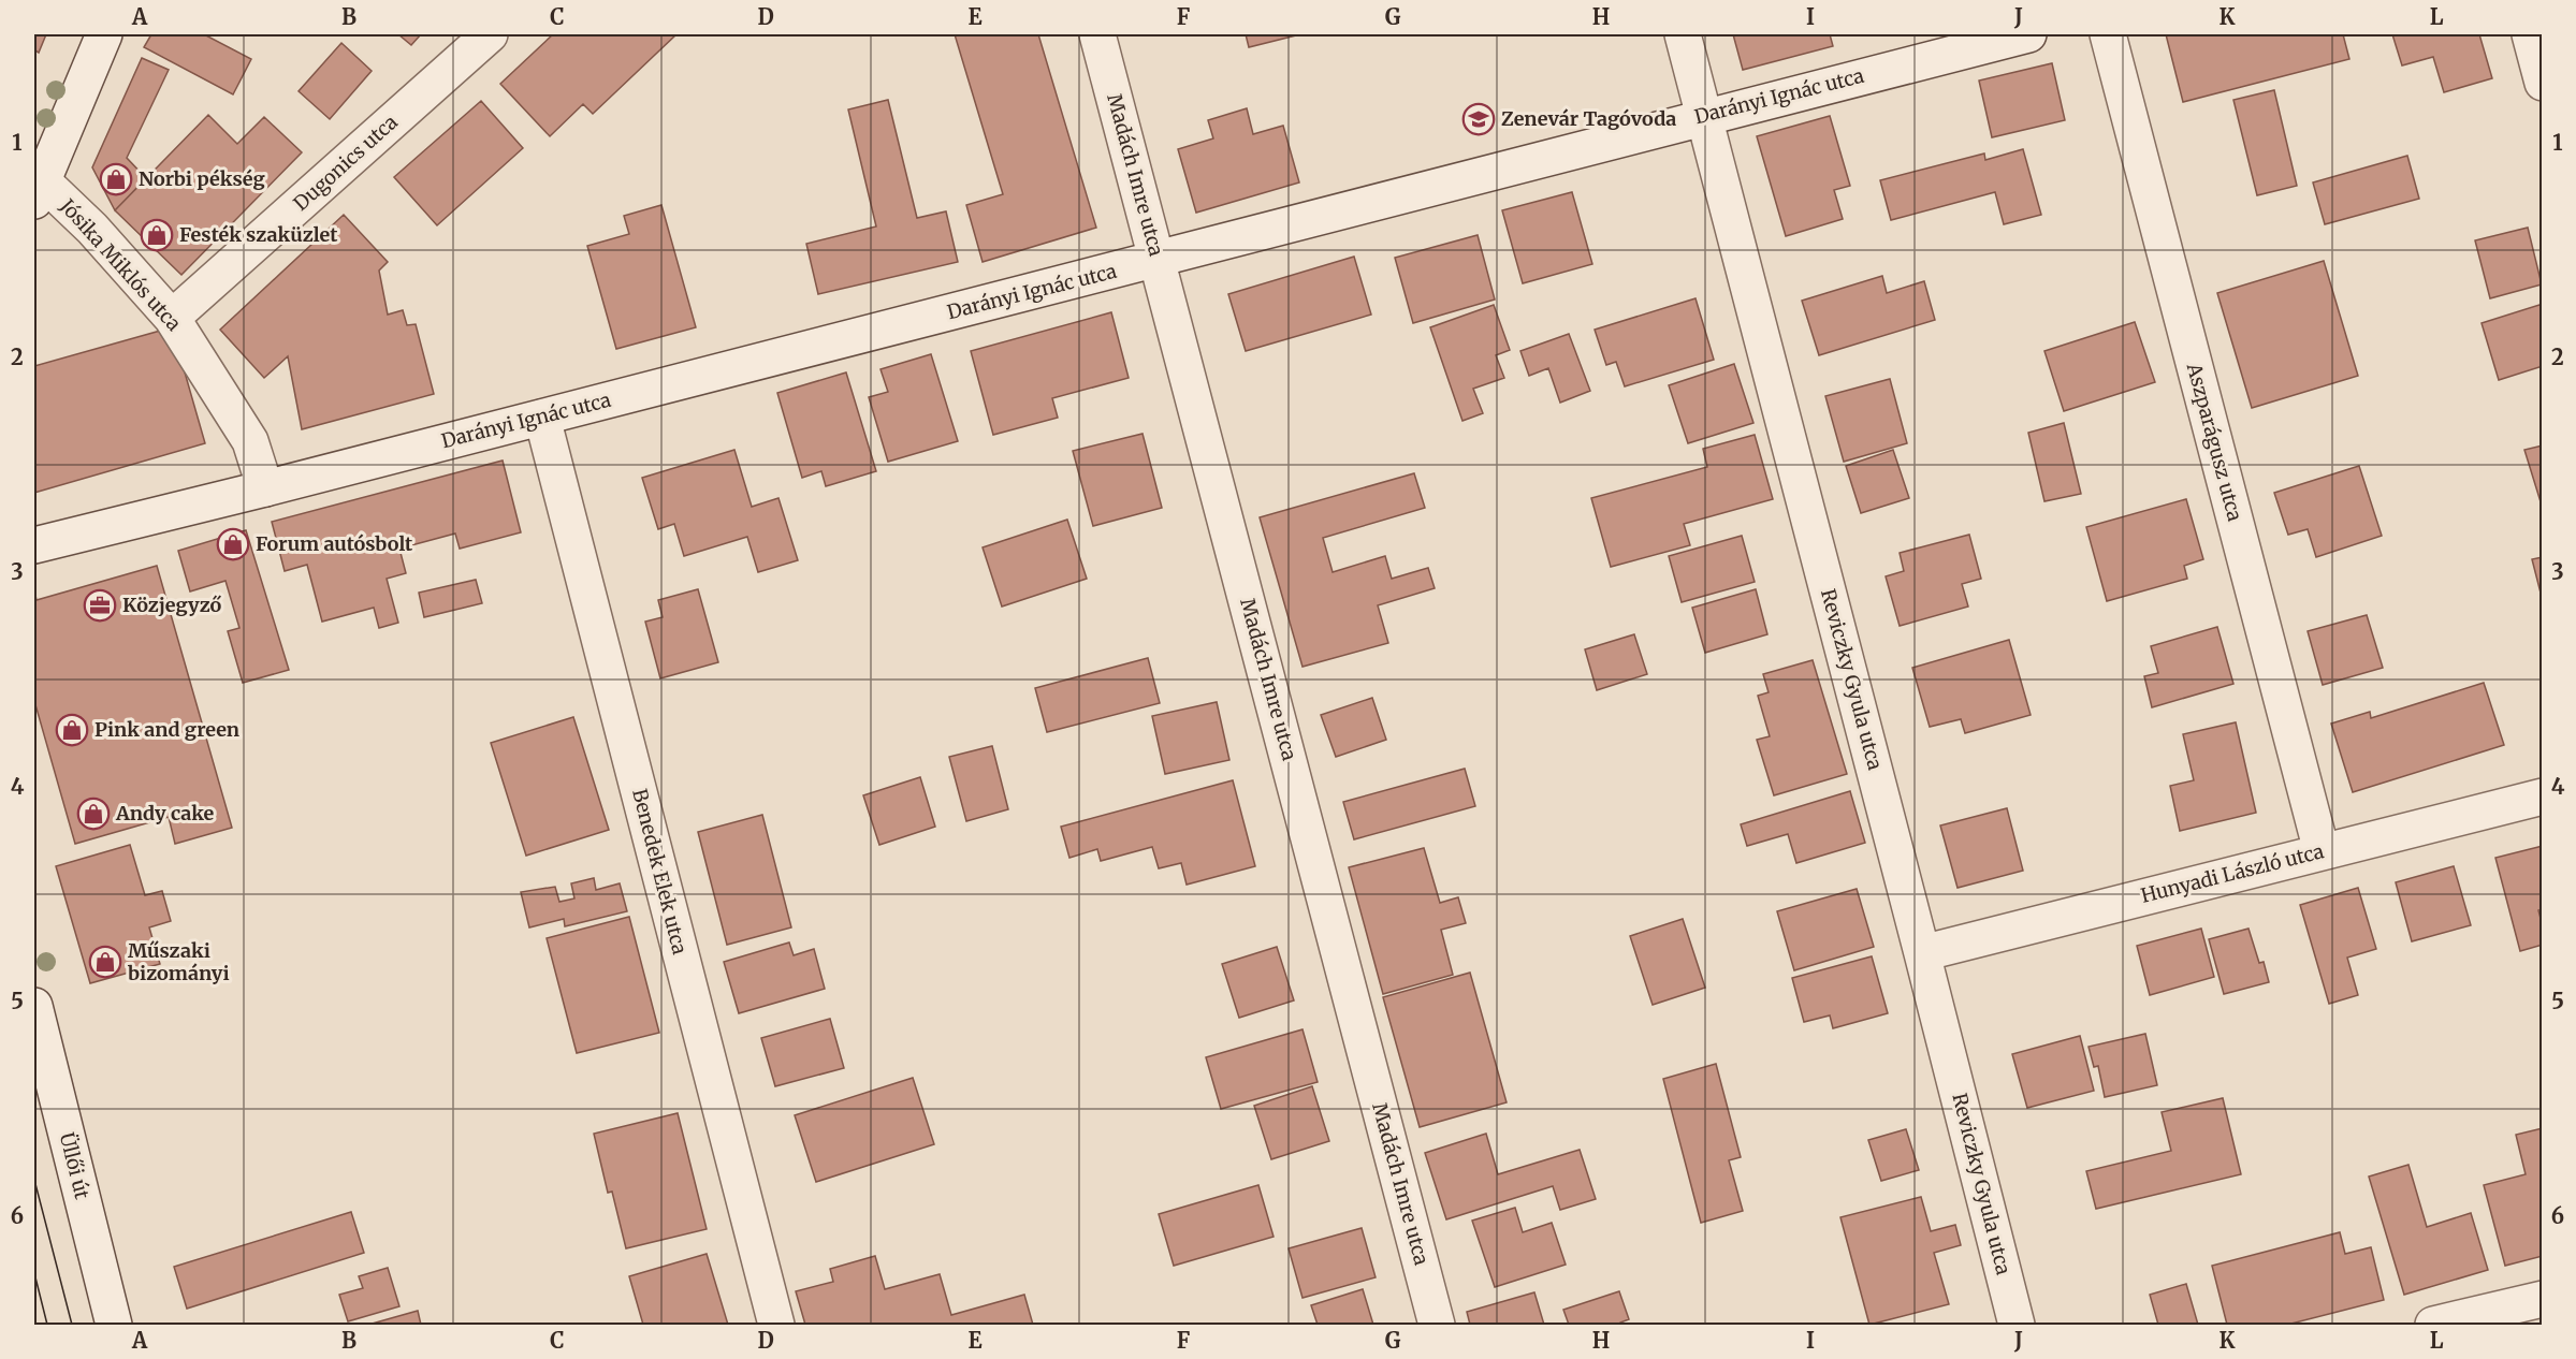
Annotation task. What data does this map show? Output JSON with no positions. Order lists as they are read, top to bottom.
{
  "streets": {
    "street": [
      "Darányi Ignác utca",
      "Dugonics utca",
      "Madách Imre utca",
      "Jósika Miklós utca",
      "Aszparágusz utca",
      "Reviczky Gyula utca",
      "Benedek Elek utca",
      "Hunyadi László utca",
      "Üllői út"
    ]
  },
  "crossings": [
    ["Darányi Ignác utca", "Madách Imre utca"],
    ["Darányi Ignác utca", "Jósika Miklós utca"],
    ["Darányi Ignác utca", "Reviczky Gyula utca"],
    ["Darányi Ignác utca", "Benedek Elek utca"],
    ["Dugonics utca", "Jósika Miklós utca"],
    ["Aszparágusz utca", "Hunyadi László utca"],
    ["Reviczky Gyula utca", "Hunyadi László utca"]
  ],
  "places": {
    "school or university": ["Zenevár Tagóvoda"],
    "shop": [
      "Norbi pékség",
      "Festék szaküzlet",
      "Forum autósbolt",
      "Pink and green",
      "Andy cake",
      "Műszaki bizományi"
    ],
    "office": ["Közjegyző"]
  },
  "grid": {
    "columns": [
      "A",
      "B",
      "C",
      "D",
      "E",
      "F",
      "G",
      "H",
      "I",
      "J",
      "K",
      "L"
    ],
    "rows": [
      "1",
      "2",
      "3",
      "4",
      "5",
      "6"
    ]
  }
}
